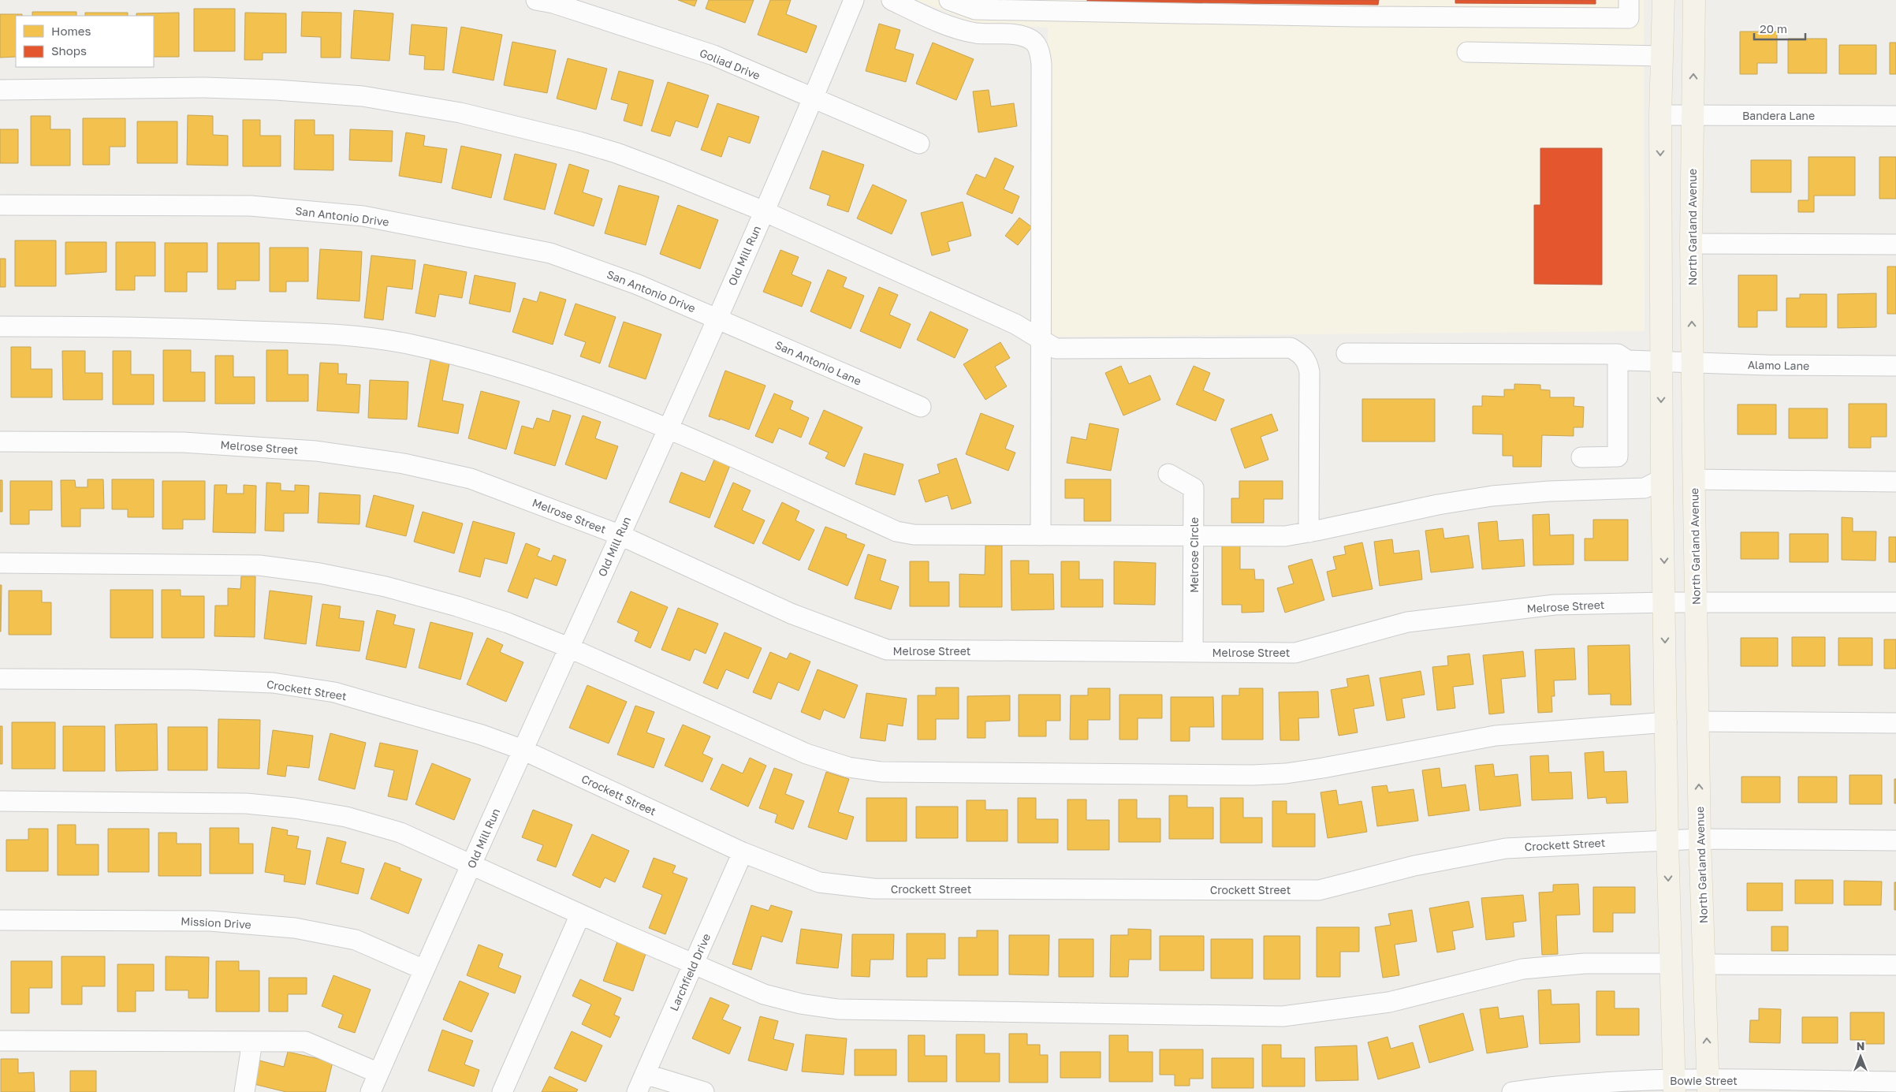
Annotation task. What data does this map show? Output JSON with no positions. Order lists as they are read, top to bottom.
{
  "streets": {
    "main road": ["North Garland Avenue"],
    "street": [
      "Goliad Drive",
      "Bandera Lane",
      "San Antonio Drive",
      "Old Mill Run",
      "San Antonio Lane",
      "Alamo Lane",
      "Melrose Street",
      "Melrose Circle",
      "Crockett Street",
      "Mission Drive",
      "Larchfield Drive",
      "Bowie Street"
    ]
  },
  "crossings": [
    ["Goliad Drive", "Old Mill Run"],
    ["Bandera Lane", "North Garland Avenue"],
    ["San Antonio Drive", "Old Mill Run"],
    ["San Antonio Drive", "San Antonio Lane"],
    ["North Garland Avenue", "Alamo Lane"],
    ["North Garland Avenue", "Melrose Street"],
    ["North Garland Avenue", "Crockett Street"],
    ["North Garland Avenue", "Bowie Street"],
    ["Old Mill Run", "San Antonio Lane"],
    ["Old Mill Run", "Melrose Street"],
    ["Old Mill Run", "Crockett Street"],
    ["Old Mill Run", "Mission Drive"],
    ["Melrose Street", "Melrose Circle"],
    ["Crockett Street", "Larchfield Drive"]
  ],
  "legend": ["Homes", "Shops"],
  "scale_bar": "20 m",
  "north": "top"
}
